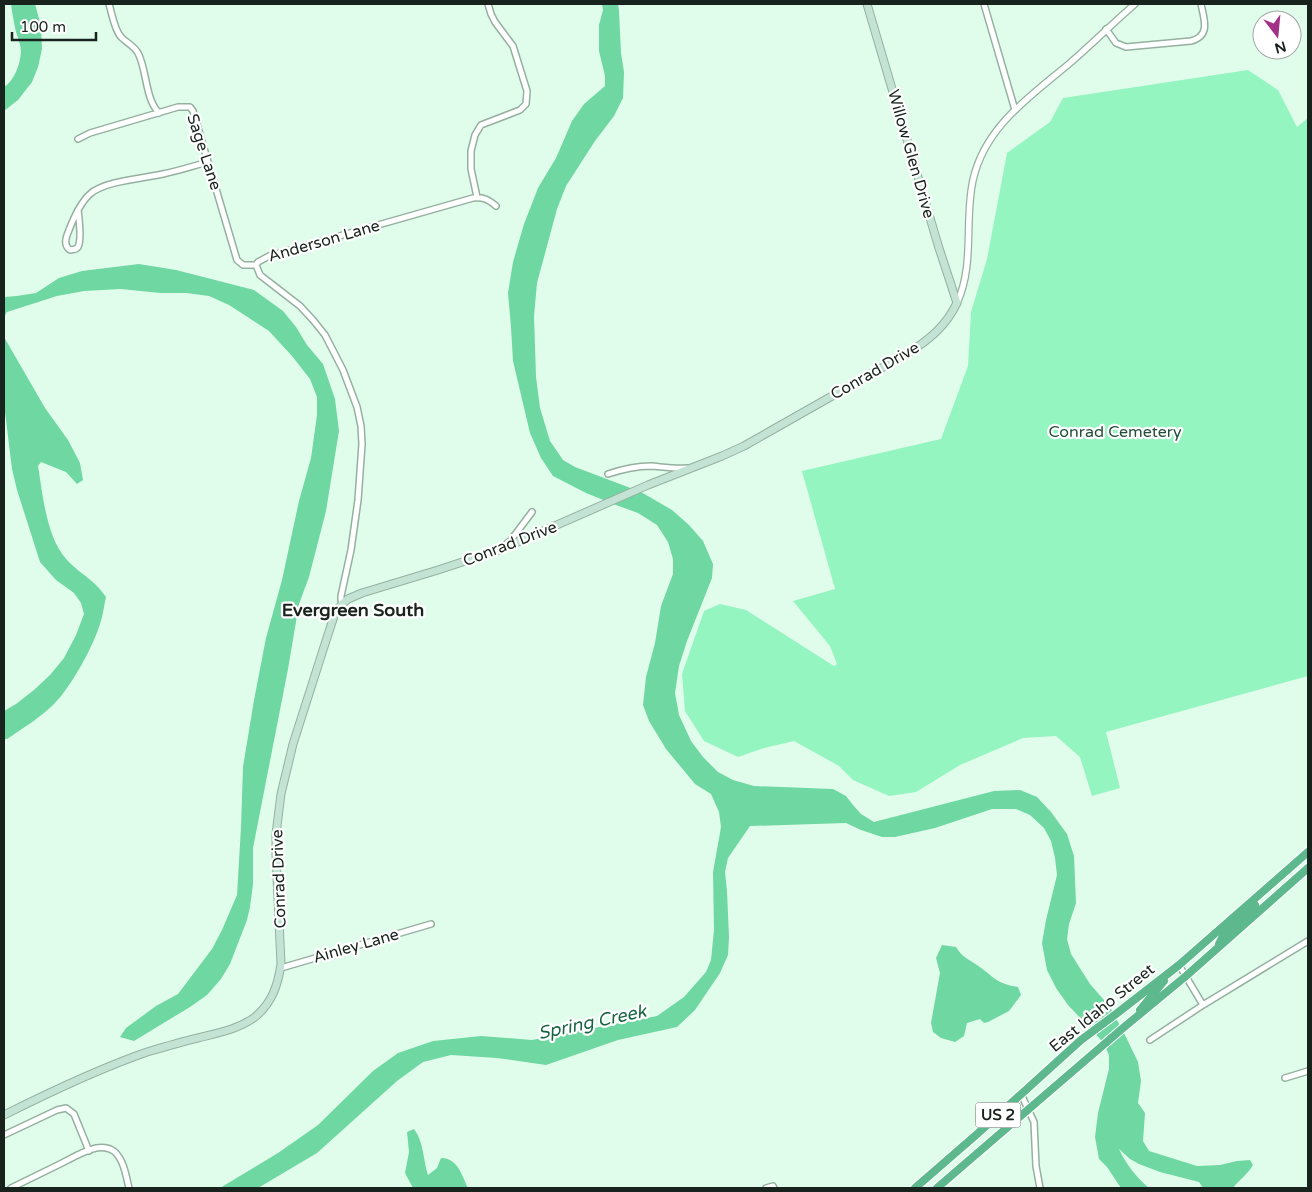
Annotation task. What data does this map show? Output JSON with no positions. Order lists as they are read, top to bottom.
{
  "streets": {
    "highway": ["East Idaho Street", "US 2"],
    "main road": ["Willow Glen Drive", "Conrad Drive"],
    "street": ["Sage Lane", "Anderson Lane", "Ainley Lane"]
  },
  "crossings": [
    ["Sage Lane", "Anderson Lane"],
    ["Willow Glen Drive", "Conrad Drive"],
    ["Anderson Lane", "Conrad Drive"],
    ["Conrad Drive", "Ainley Lane"]
  ],
  "districts": ["Evergreen South"],
  "water": ["Spring Creek"],
  "parks": ["Conrad Cemetery"],
  "scale_bar": "100 m",
  "north": "bottom"
}
